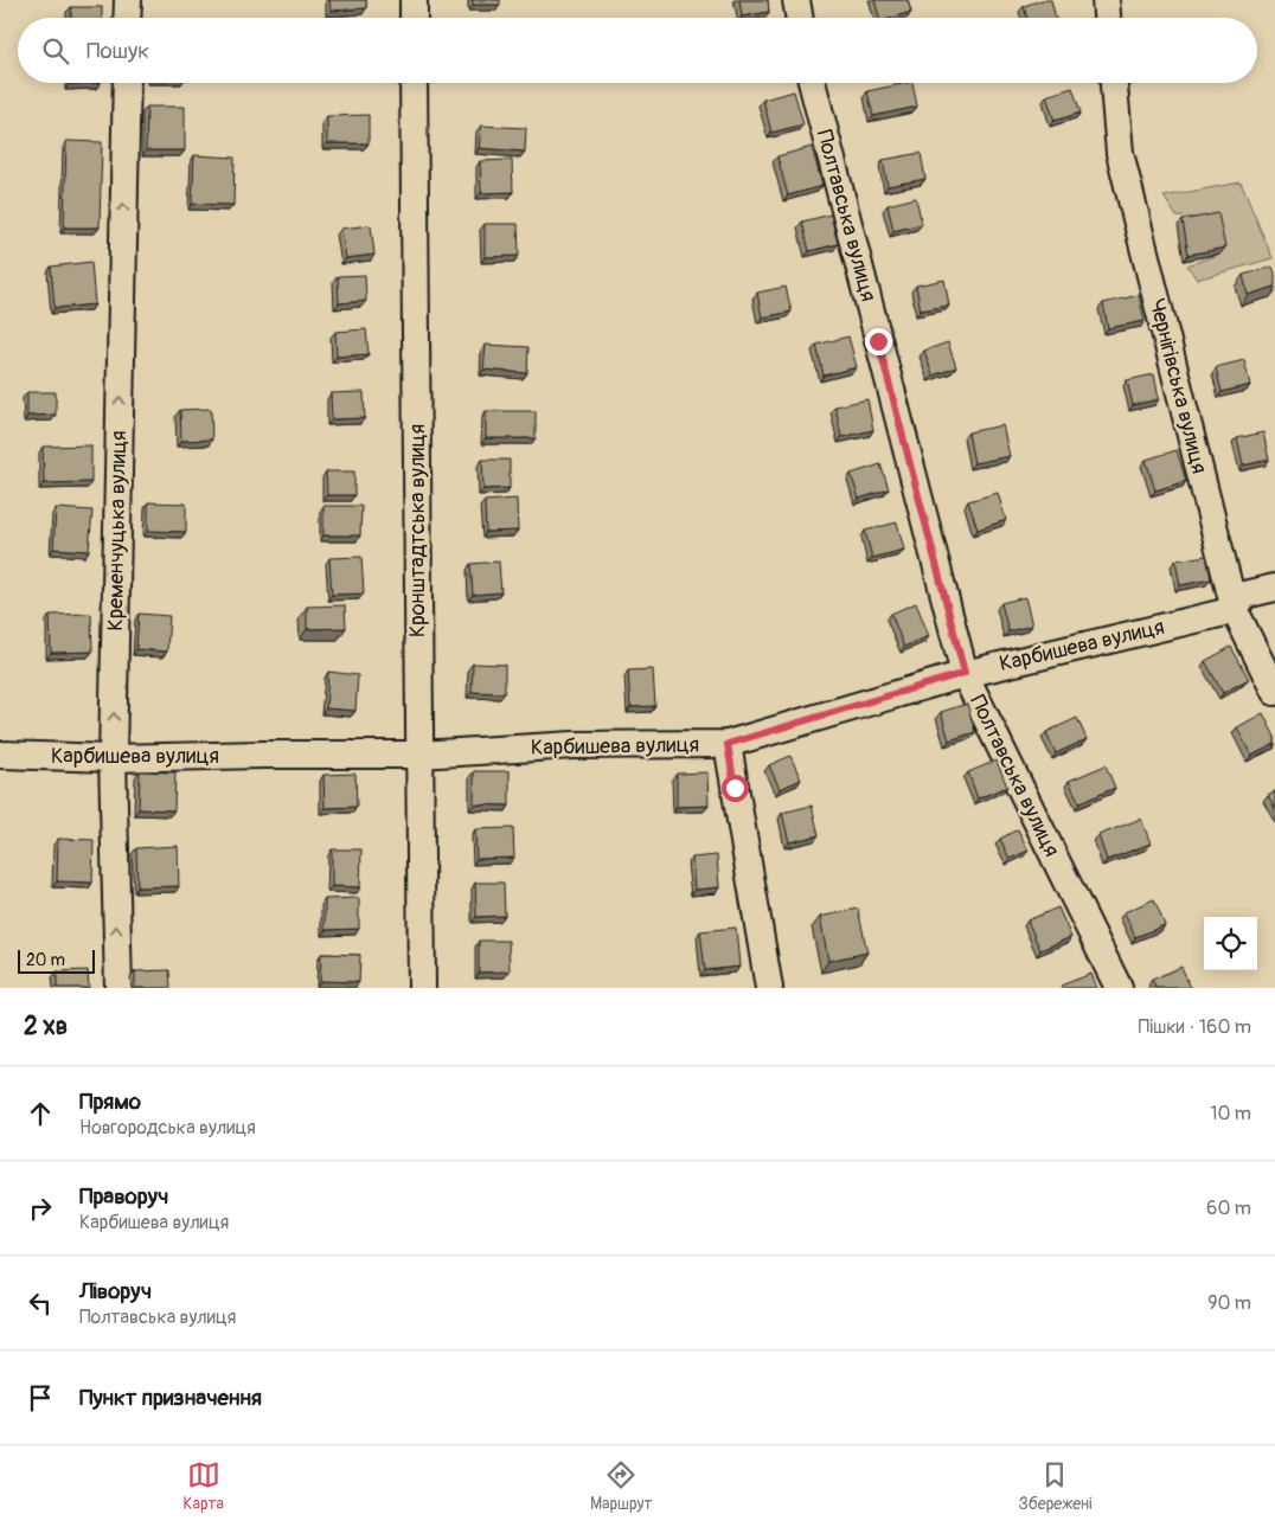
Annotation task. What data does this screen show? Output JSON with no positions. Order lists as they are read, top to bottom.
{
  "streets": {
    "street": [
      "Полтавська вулиця",
      "Чернігівська вулиця",
      "Кременчуцька вулиця",
      "Кронштадтська вулиця",
      "Карбишева вулиця"
    ]
  },
  "crossings": [
    ["Полтавська вулиця", "Карбишева вулиця"],
    ["Чернігівська вулиця", "Карбишева вулиця"],
    ["Кременчуцька вулиця", "Карбишева вулиця"],
    ["Кронштадтська вулиця", "Карбишева вулиця"]
  ],
  "one_way": ["Кременчуцька вулиця"],
  "scale_bar": "20 m",
  "page": {
    "search": "Пошук",
    "scale": "20 m",
    "heading": ["2 хв", "Пішки · 160 m"],
    "list": [
      ["Прямо", "Новгородська вулиця", "10 m"],
      ["Праворуч", "Карбишева вулиця", "60 m"],
      ["Ліворуч", "Полтавська вулиця", "90 m"],
      "Пункт призначення"
    ],
    "nav": ["Карта", "Маршрут", "Збережені"]
  }
}
